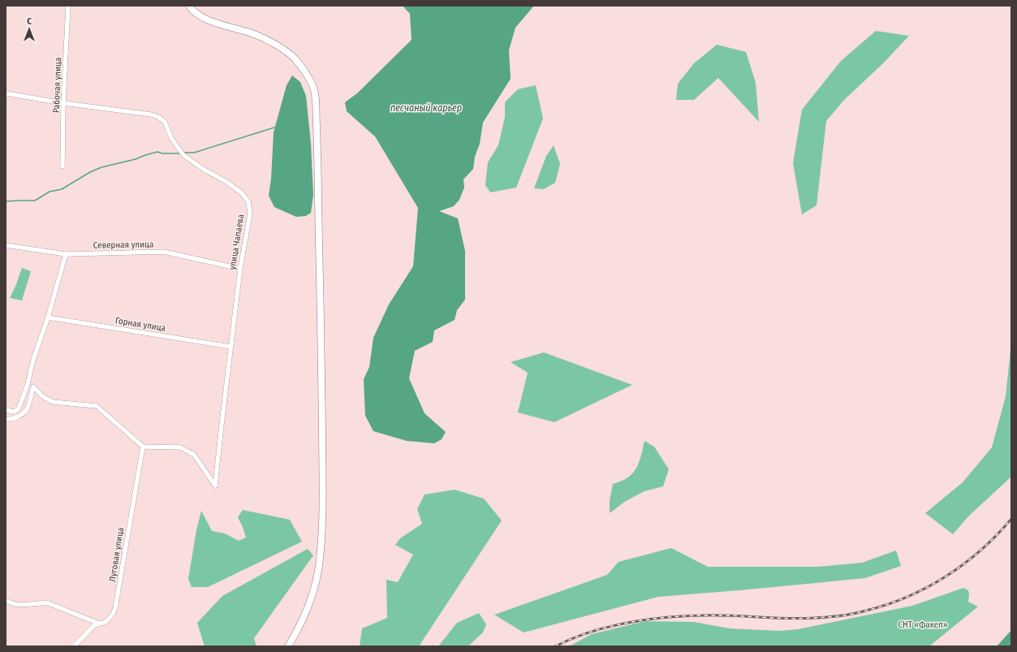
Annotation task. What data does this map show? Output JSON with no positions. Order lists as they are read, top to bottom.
{
  "streets": {
    "street": [
      "Рабочая улица",
      "улица Чапаева",
      "Северная улица",
      "Горная улица",
      "Луговая улица"
    ]
  },
  "crossings": [
    ["Рабочая улица", "улица Чапаева"],
    ["улица Чапаева", "Северная улица"],
    ["улица Чапаева", "Горная улица"],
    ["улица Чапаева", "Луговая улица"]
  ],
  "water": ["песчаный карьер"],
  "parks": ["СНТ «Факел»"],
  "north": "top"
}
